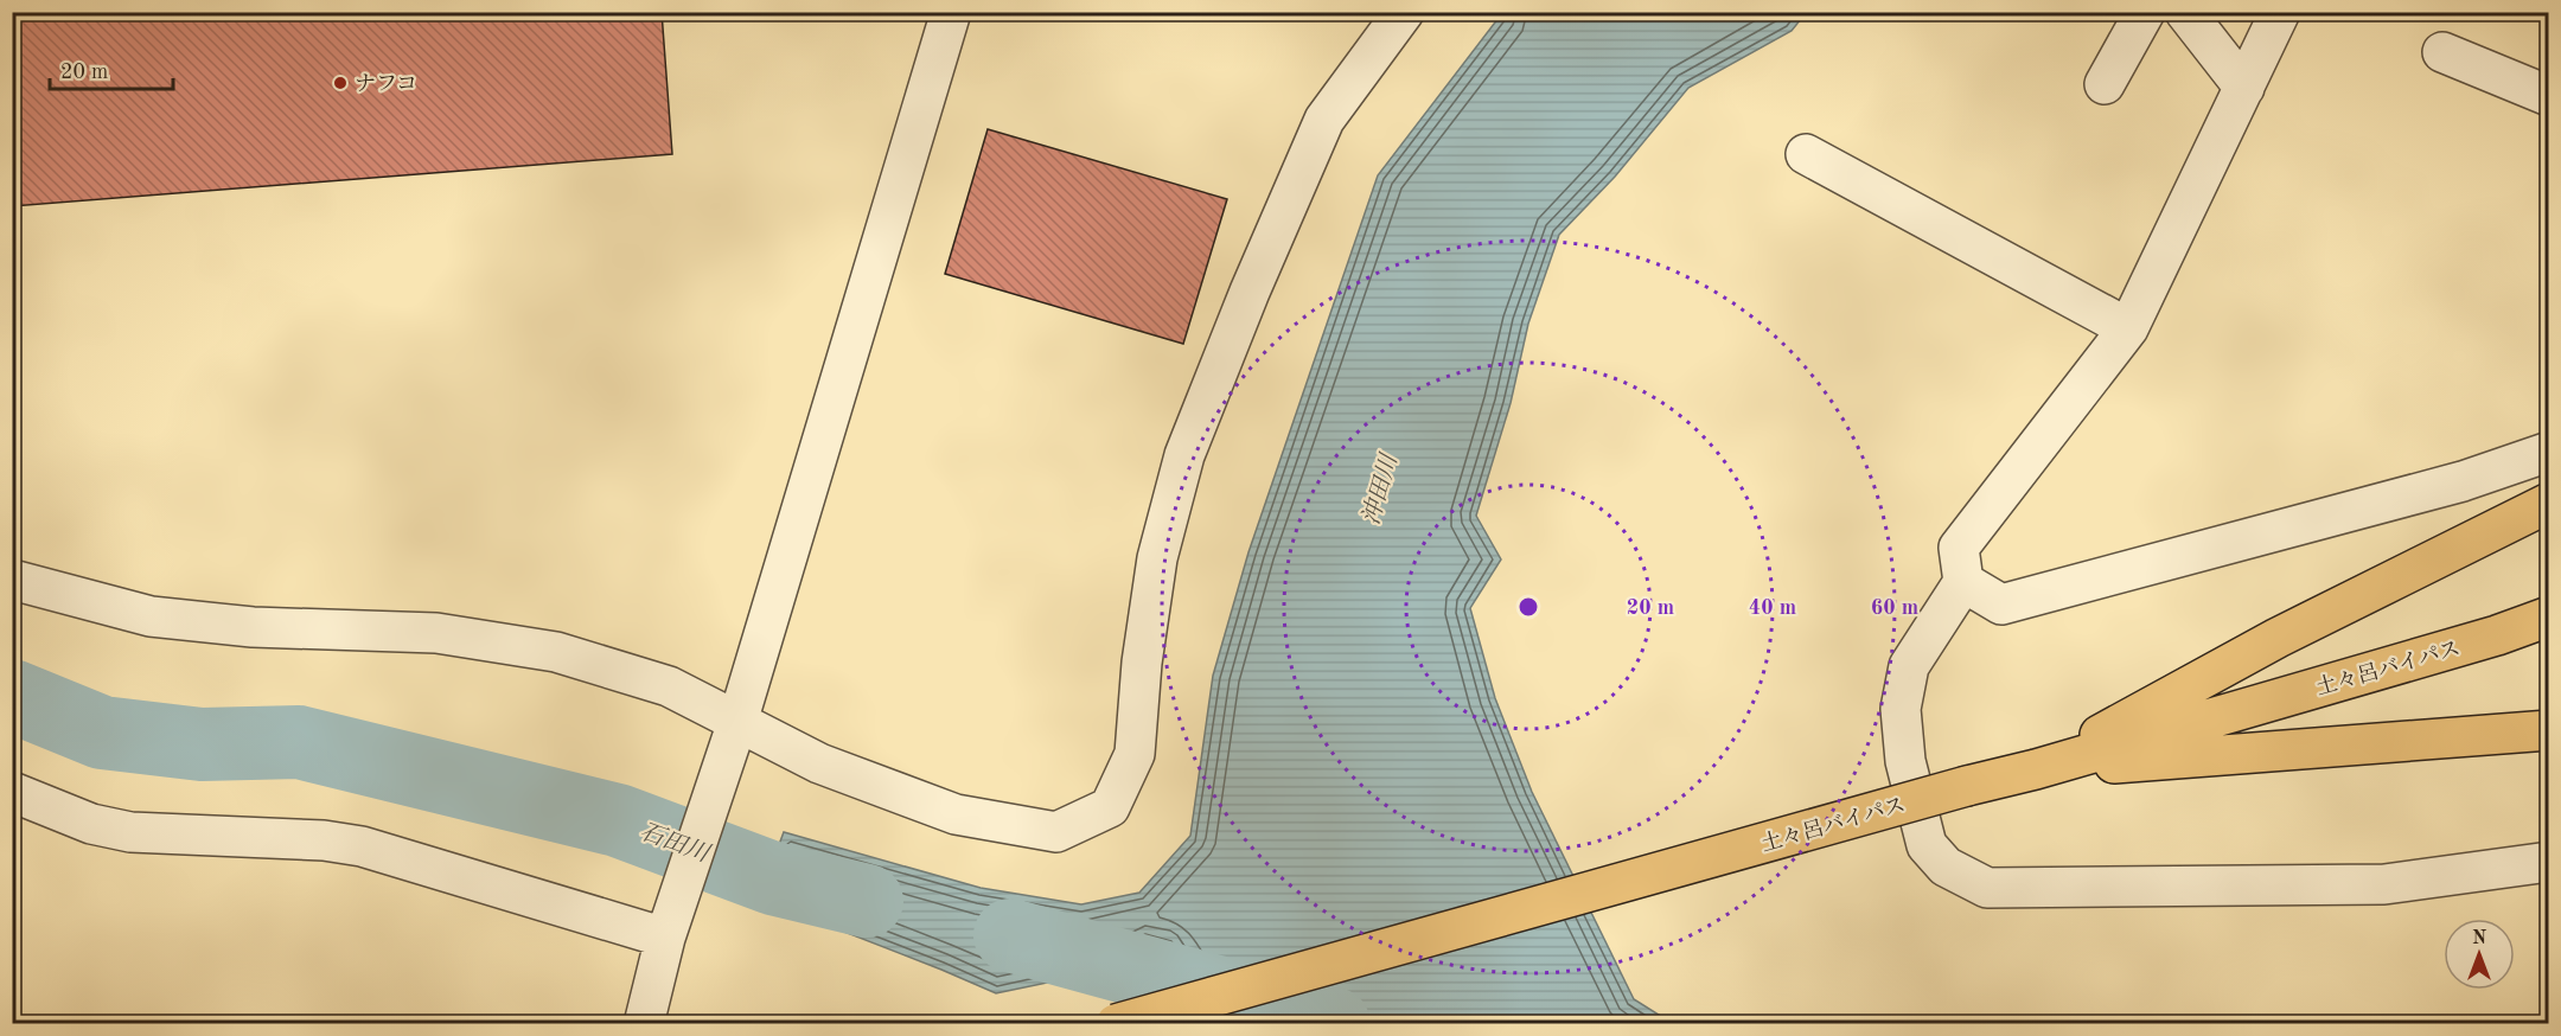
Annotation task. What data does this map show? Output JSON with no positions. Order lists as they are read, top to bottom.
{
  "streets": {
    "highway": ["土々呂バイパス"]
  },
  "water": ["沖田川", "石田川"],
  "places": ["ナフコ"],
  "scale_bar": "20 m",
  "north": "top",
  "rings": ["20 m", "40 m", "60 m"]
}
